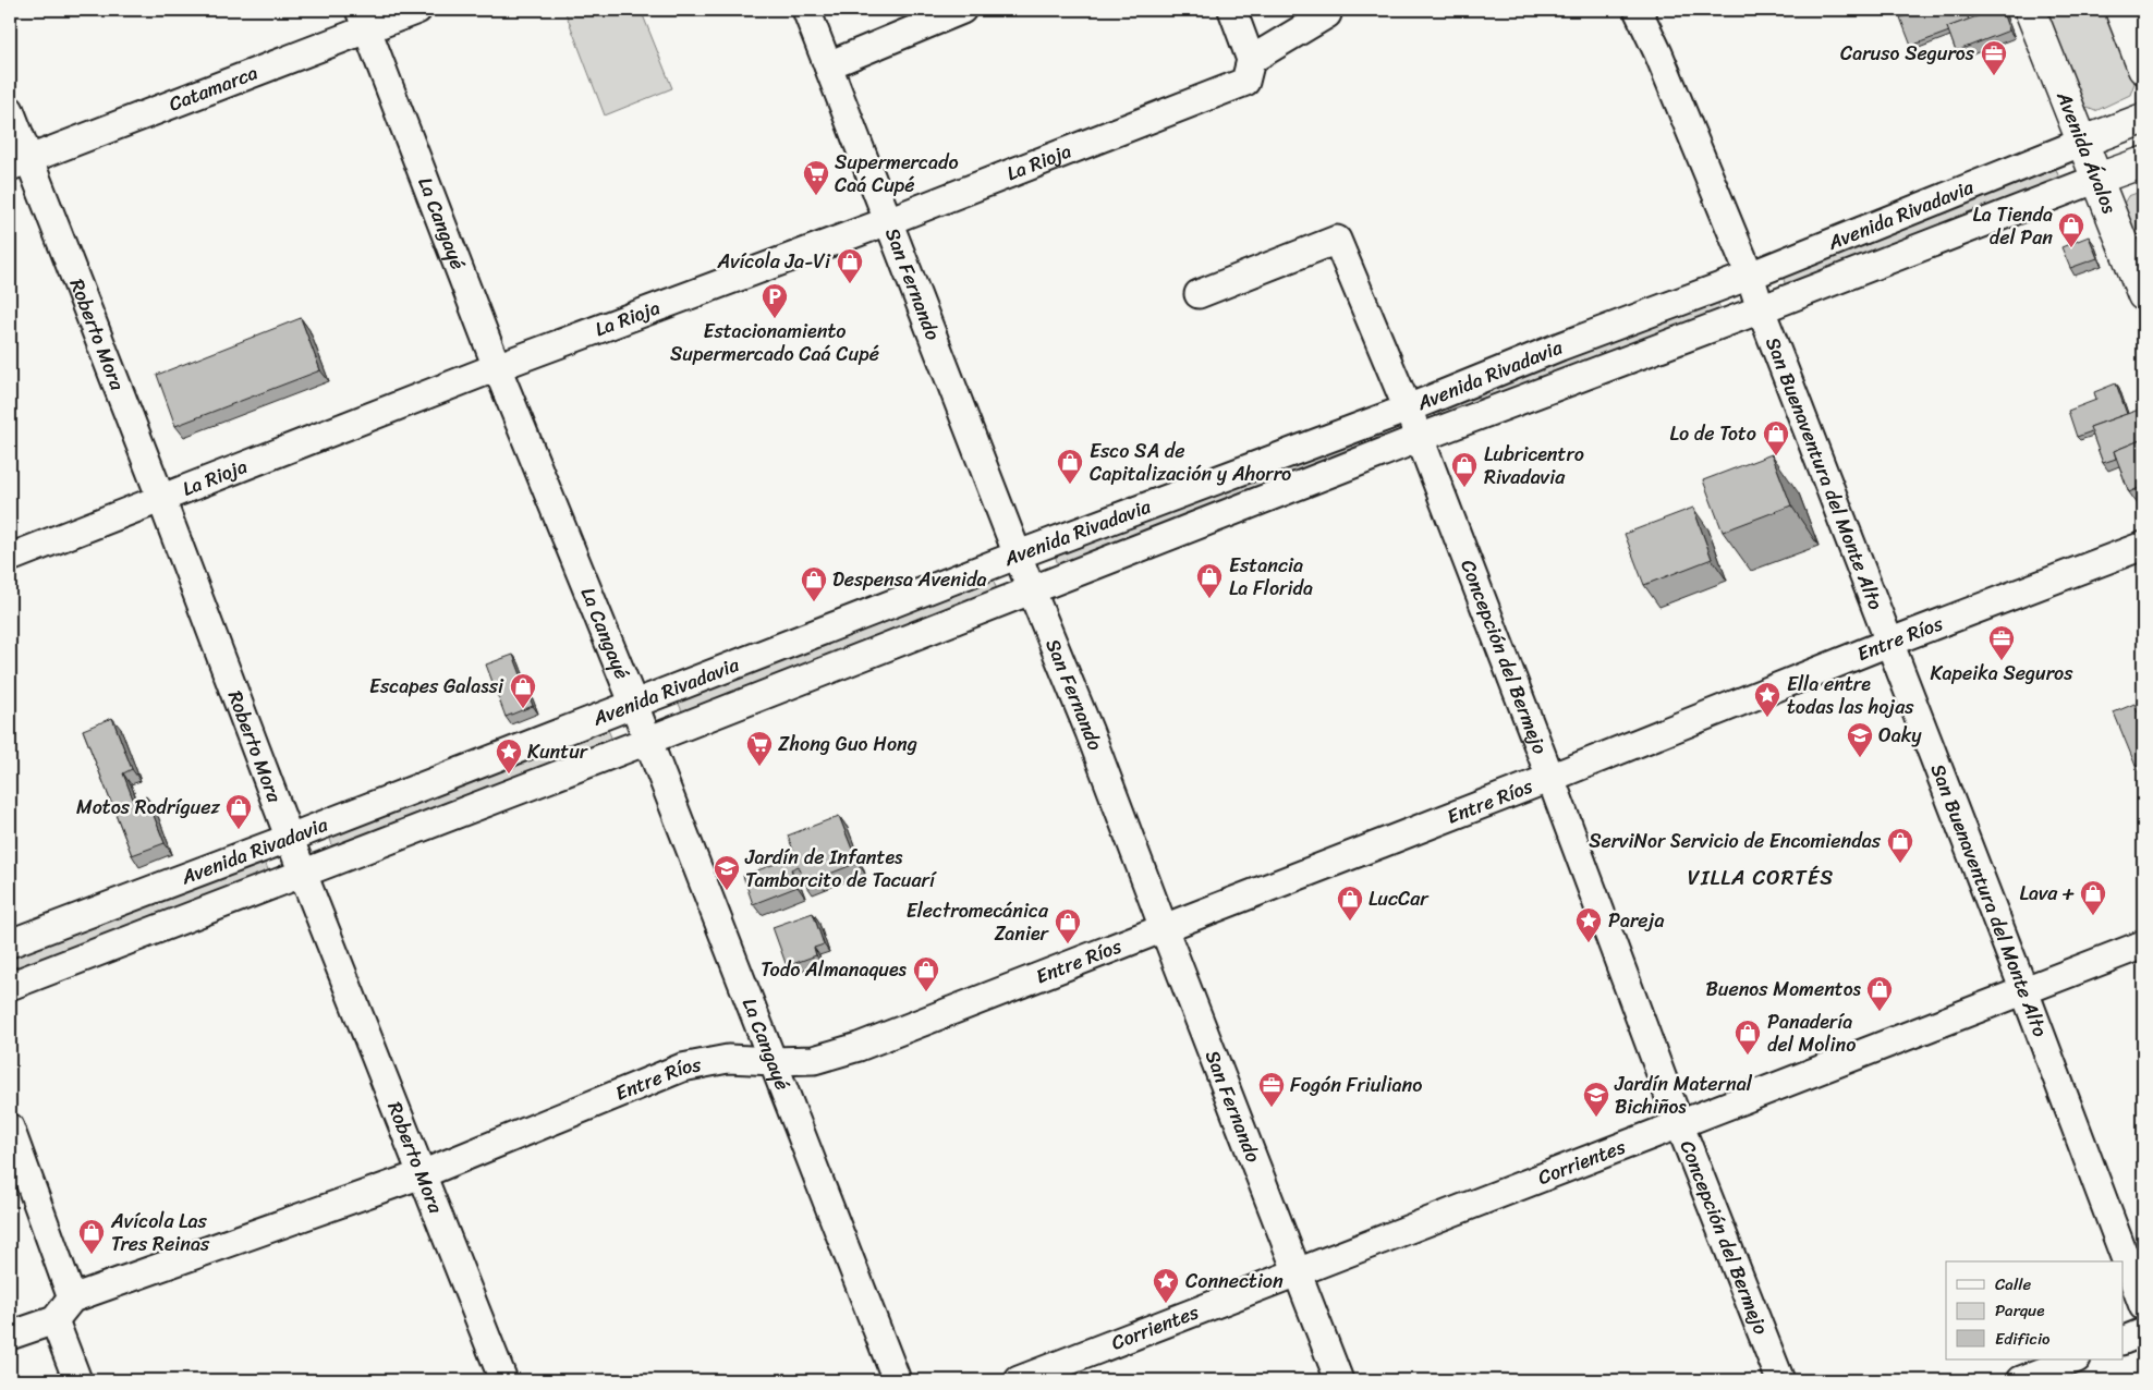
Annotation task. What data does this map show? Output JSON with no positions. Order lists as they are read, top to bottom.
{
  "streets": {
    "main road": ["Avenida Ávalos", "Avenida Rivadavia"],
    "street": [
      "Catamarca",
      "La Rioja",
      "La Cangayé",
      "San Fernando",
      "Roberto Mora",
      "San Buenaventura del Monte Alto",
      "Entre Ríos",
      "Concepción del Bermejo",
      "Corrientes"
    ]
  },
  "crossings": [
    ["Catamarca", "La Cangayé"],
    ["Catamarca", "Roberto Mora"],
    ["Avenida Ávalos", "Avenida Rivadavia"],
    ["La Rioja", "La Cangayé"],
    ["La Rioja", "San Fernando"],
    ["La Rioja", "Roberto Mora"],
    ["Avenida Rivadavia", "La Cangayé"],
    ["Avenida Rivadavia", "San Fernando"],
    ["Avenida Rivadavia", "Roberto Mora"],
    ["Avenida Rivadavia", "San Buenaventura del Monte Alto"],
    ["Avenida Rivadavia", "Concepción del Bermejo"],
    ["La Cangayé", "Entre Ríos"],
    ["San Fernando", "Entre Ríos"],
    ["San Fernando", "Corrientes"],
    ["Roberto Mora", "Entre Ríos"],
    ["San Buenaventura del Monte Alto", "Entre Ríos"],
    ["San Buenaventura del Monte Alto", "Corrientes"],
    ["Entre Ríos", "Concepción del Bermejo"],
    ["Concepción del Bermejo", "Corrientes"]
  ],
  "districts": ["VILLA CORTÉS"],
  "places": {
    "office": ["Caruso Seguros", "Kapeika Seguros", "Fogón Friuliano"],
    "supermarket": ["Supermercado Caá Cupé", "Zhong Guo Hong"],
    "shop": [
      "La Tienda del Pan",
      "Avícola Ja-Vi",
      "Lo de Toto",
      "Esco SA de Capitalización y Ahorro",
      "Lubricentro Rivadavia",
      "Estancia La Florida",
      "Despensa Avenida",
      "Escapes Galassi",
      "Motos Rodríguez",
      "ServiNor Servicio de Encomiendas",
      "Lava +",
      "LucCar",
      "Electromecánica Zanier",
      "Todo Almanaques",
      "Buenos Momentos",
      "Panadería del Molino",
      "Avícola Las Tres Reinas"
    ],
    "parking": ["Estacionamiento Supermercado Caá Cupé"],
    "place": [
      "Ella entre todas las hojas",
      "Kuntur",
      "Pareja",
      "Connection"
    ],
    "school or university": ["Oaky", "Jardín de Infantes Tamborcito de Tacuarí", "Jardín Maternal Bichiños"]
  },
  "legend": ["Calle", "Parque", "Edificio"]
}
